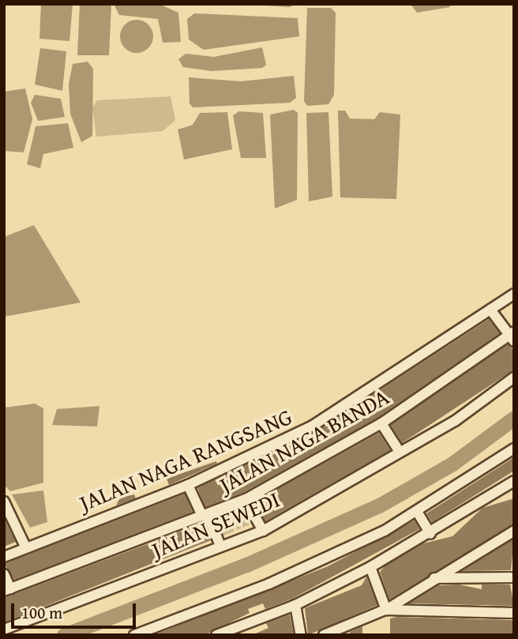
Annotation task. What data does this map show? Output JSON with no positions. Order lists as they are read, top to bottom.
{
  "streets": {
    "street": ["JALAN NAGA BANDA", "JALAN NAGA RANGSANG", "JALAN SEWEDI"]
  },
  "scale_bar": "100 m"
}
